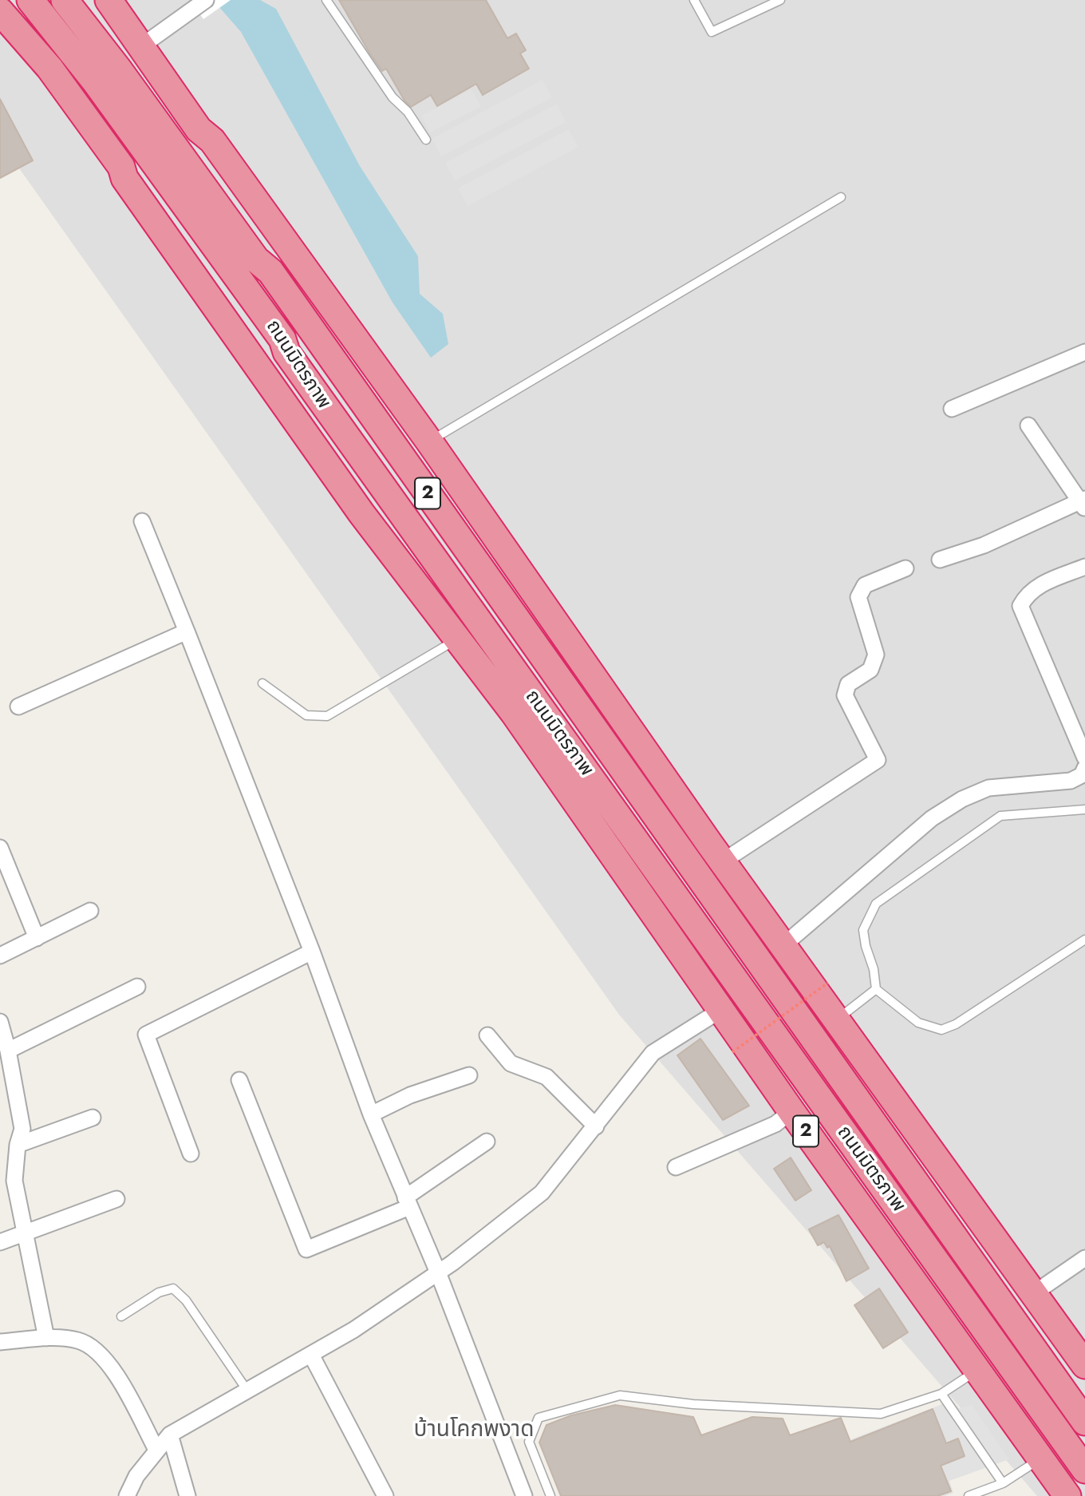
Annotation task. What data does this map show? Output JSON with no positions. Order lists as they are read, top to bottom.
{
  "streets": {
    "highway": ["ถนนมิตรภาพ", "2"]
  },
  "districts": ["บ้านโคกพงาด"]
}
